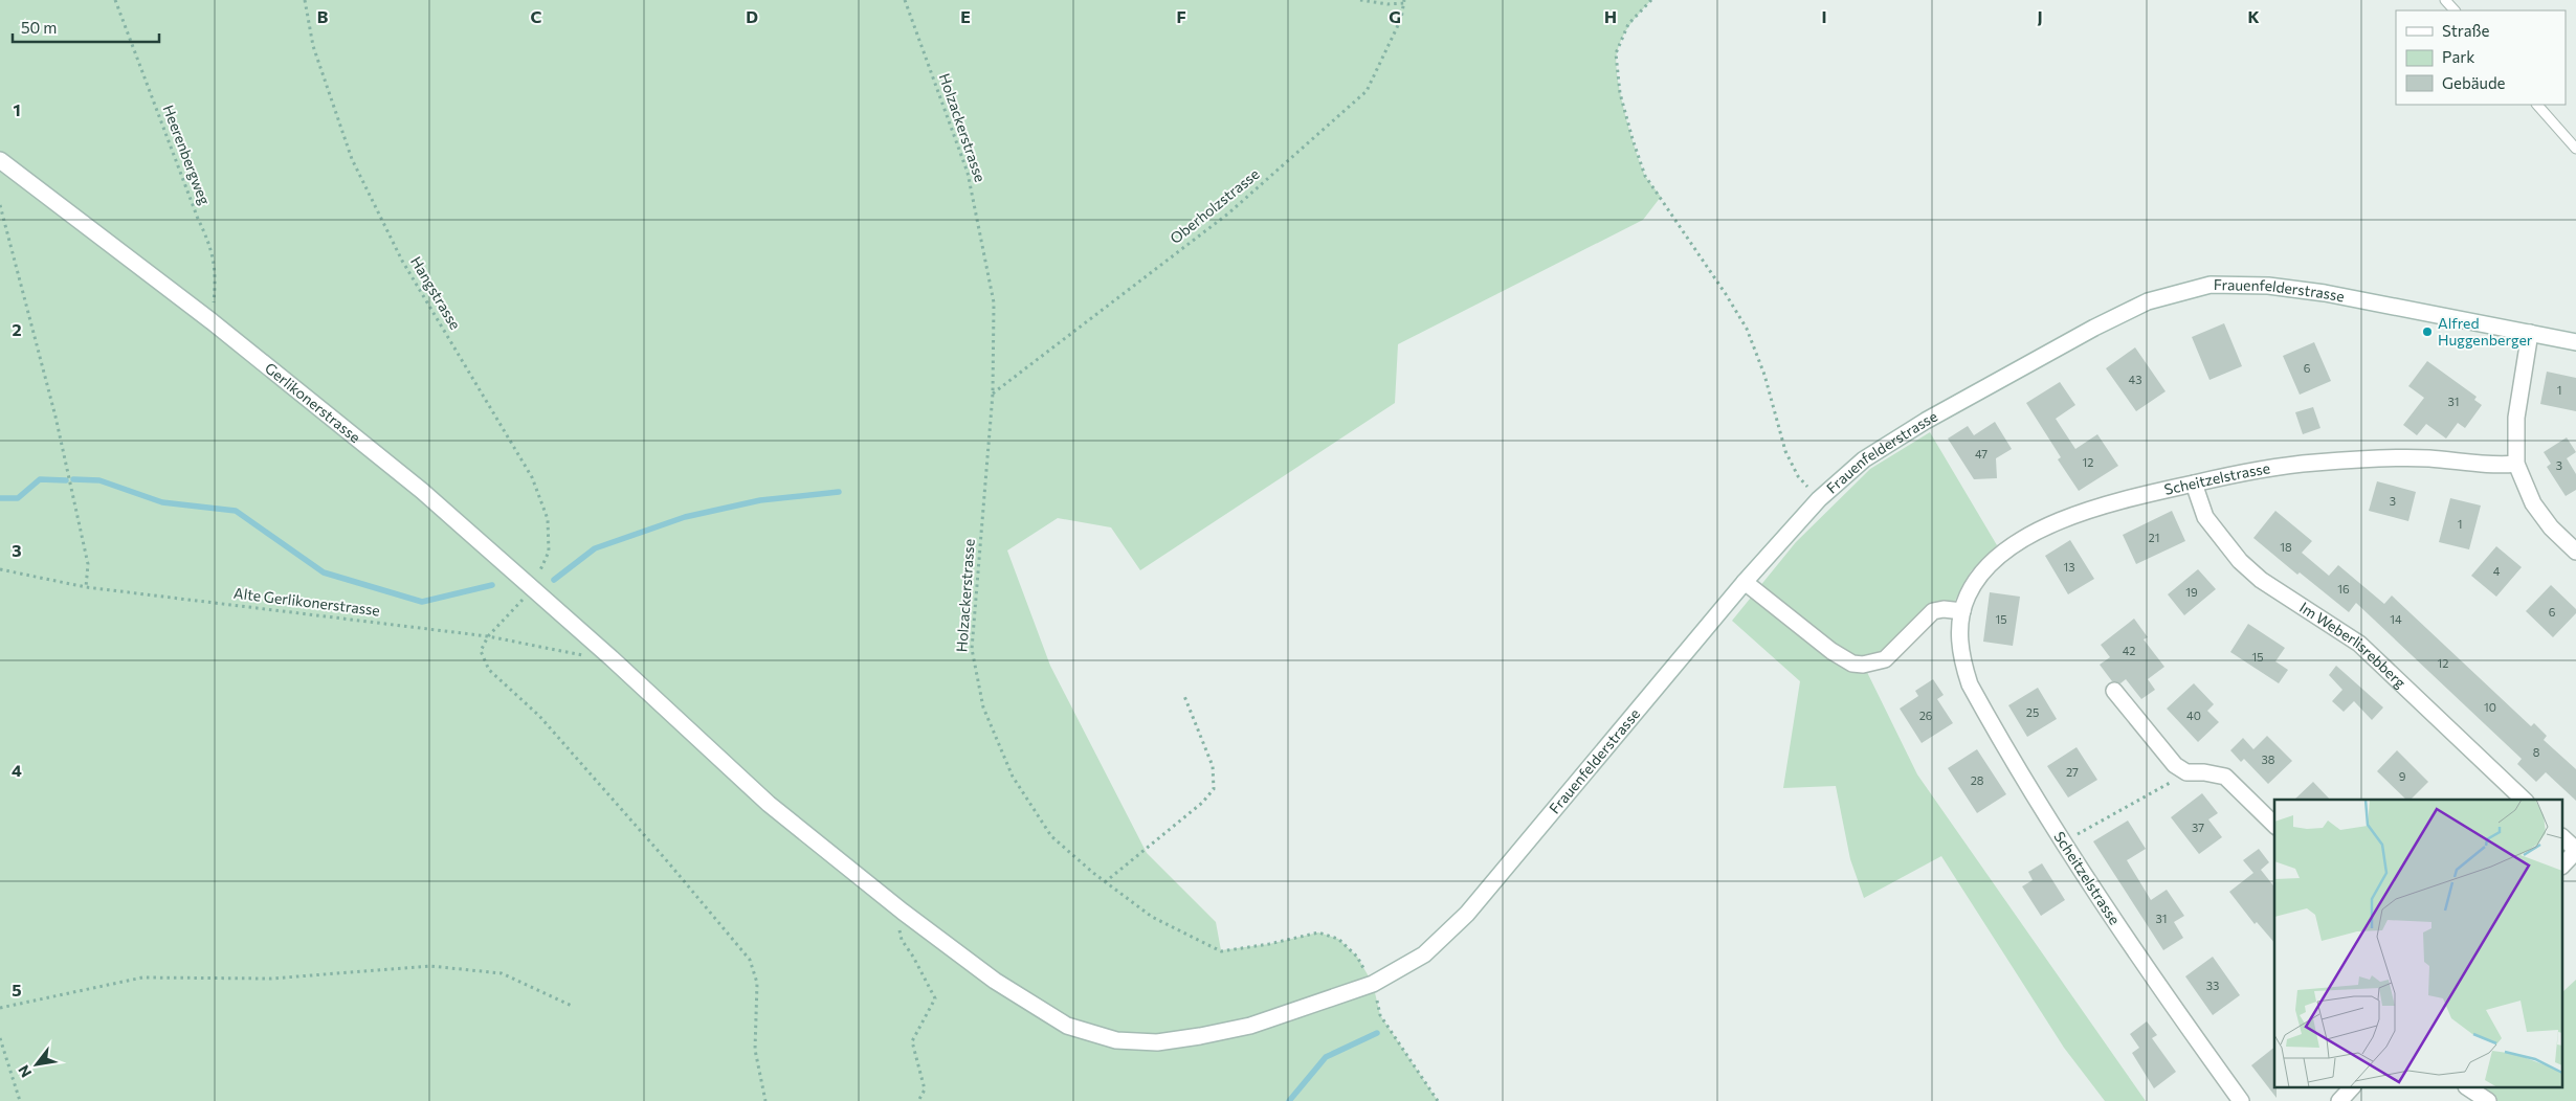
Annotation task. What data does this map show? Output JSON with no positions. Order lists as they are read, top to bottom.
{
  "streets": {
    "street": [
      "Frauenfelderstrasse",
      "Gerlikonerstrasse",
      "Scheitzelstrasse",
      "Im Weberlisrebberg"
    ],
    "path": [
      "Holzackerstrasse",
      "Heerenbergweg",
      "Oberholzstrasse",
      "Hangstrasse",
      "Alte Gerlikonerstrasse"
    ]
  },
  "crossings": [
    ["Holzackerstrasse", "Oberholzstrasse"],
    ["Holzackerstrasse", "Frauenfelderstrasse"],
    ["Heerenbergweg", "Gerlikonerstrasse"],
    ["Frauenfelderstrasse", "Gerlikonerstrasse"],
    ["Frauenfelderstrasse", "Alte Gerlikonerstrasse"],
    ["Hangstrasse", "Gerlikonerstrasse"],
    ["Gerlikonerstrasse", "Alte Gerlikonerstrasse"],
    ["Scheitzelstrasse", "Im Weberlisrebberg"]
  ],
  "places": ["Alfred Huggenberger"],
  "house_numbers": [
    "6",
    "43",
    "1",
    "31",
    "47",
    "12",
    "3",
    "3",
    "1",
    "21",
    "18",
    "13",
    "4",
    "16",
    "19",
    "6",
    "15",
    "14",
    "42",
    "15",
    "12",
    "10",
    "25",
    "26",
    "40",
    "8",
    "38",
    "27",
    "9",
    "28",
    "37",
    "31",
    "33"
  ],
  "legend": ["Straße", "Park", "Gebäude"],
  "scale_bar": "50 m",
  "north": "bottom left",
  "grid": {
    "columns": [
      "B",
      "C",
      "D",
      "E",
      "F",
      "G",
      "H",
      "I",
      "J",
      "K"
    ],
    "rows": [
      "1",
      "2",
      "3",
      "4",
      "5"
    ]
  }
}
